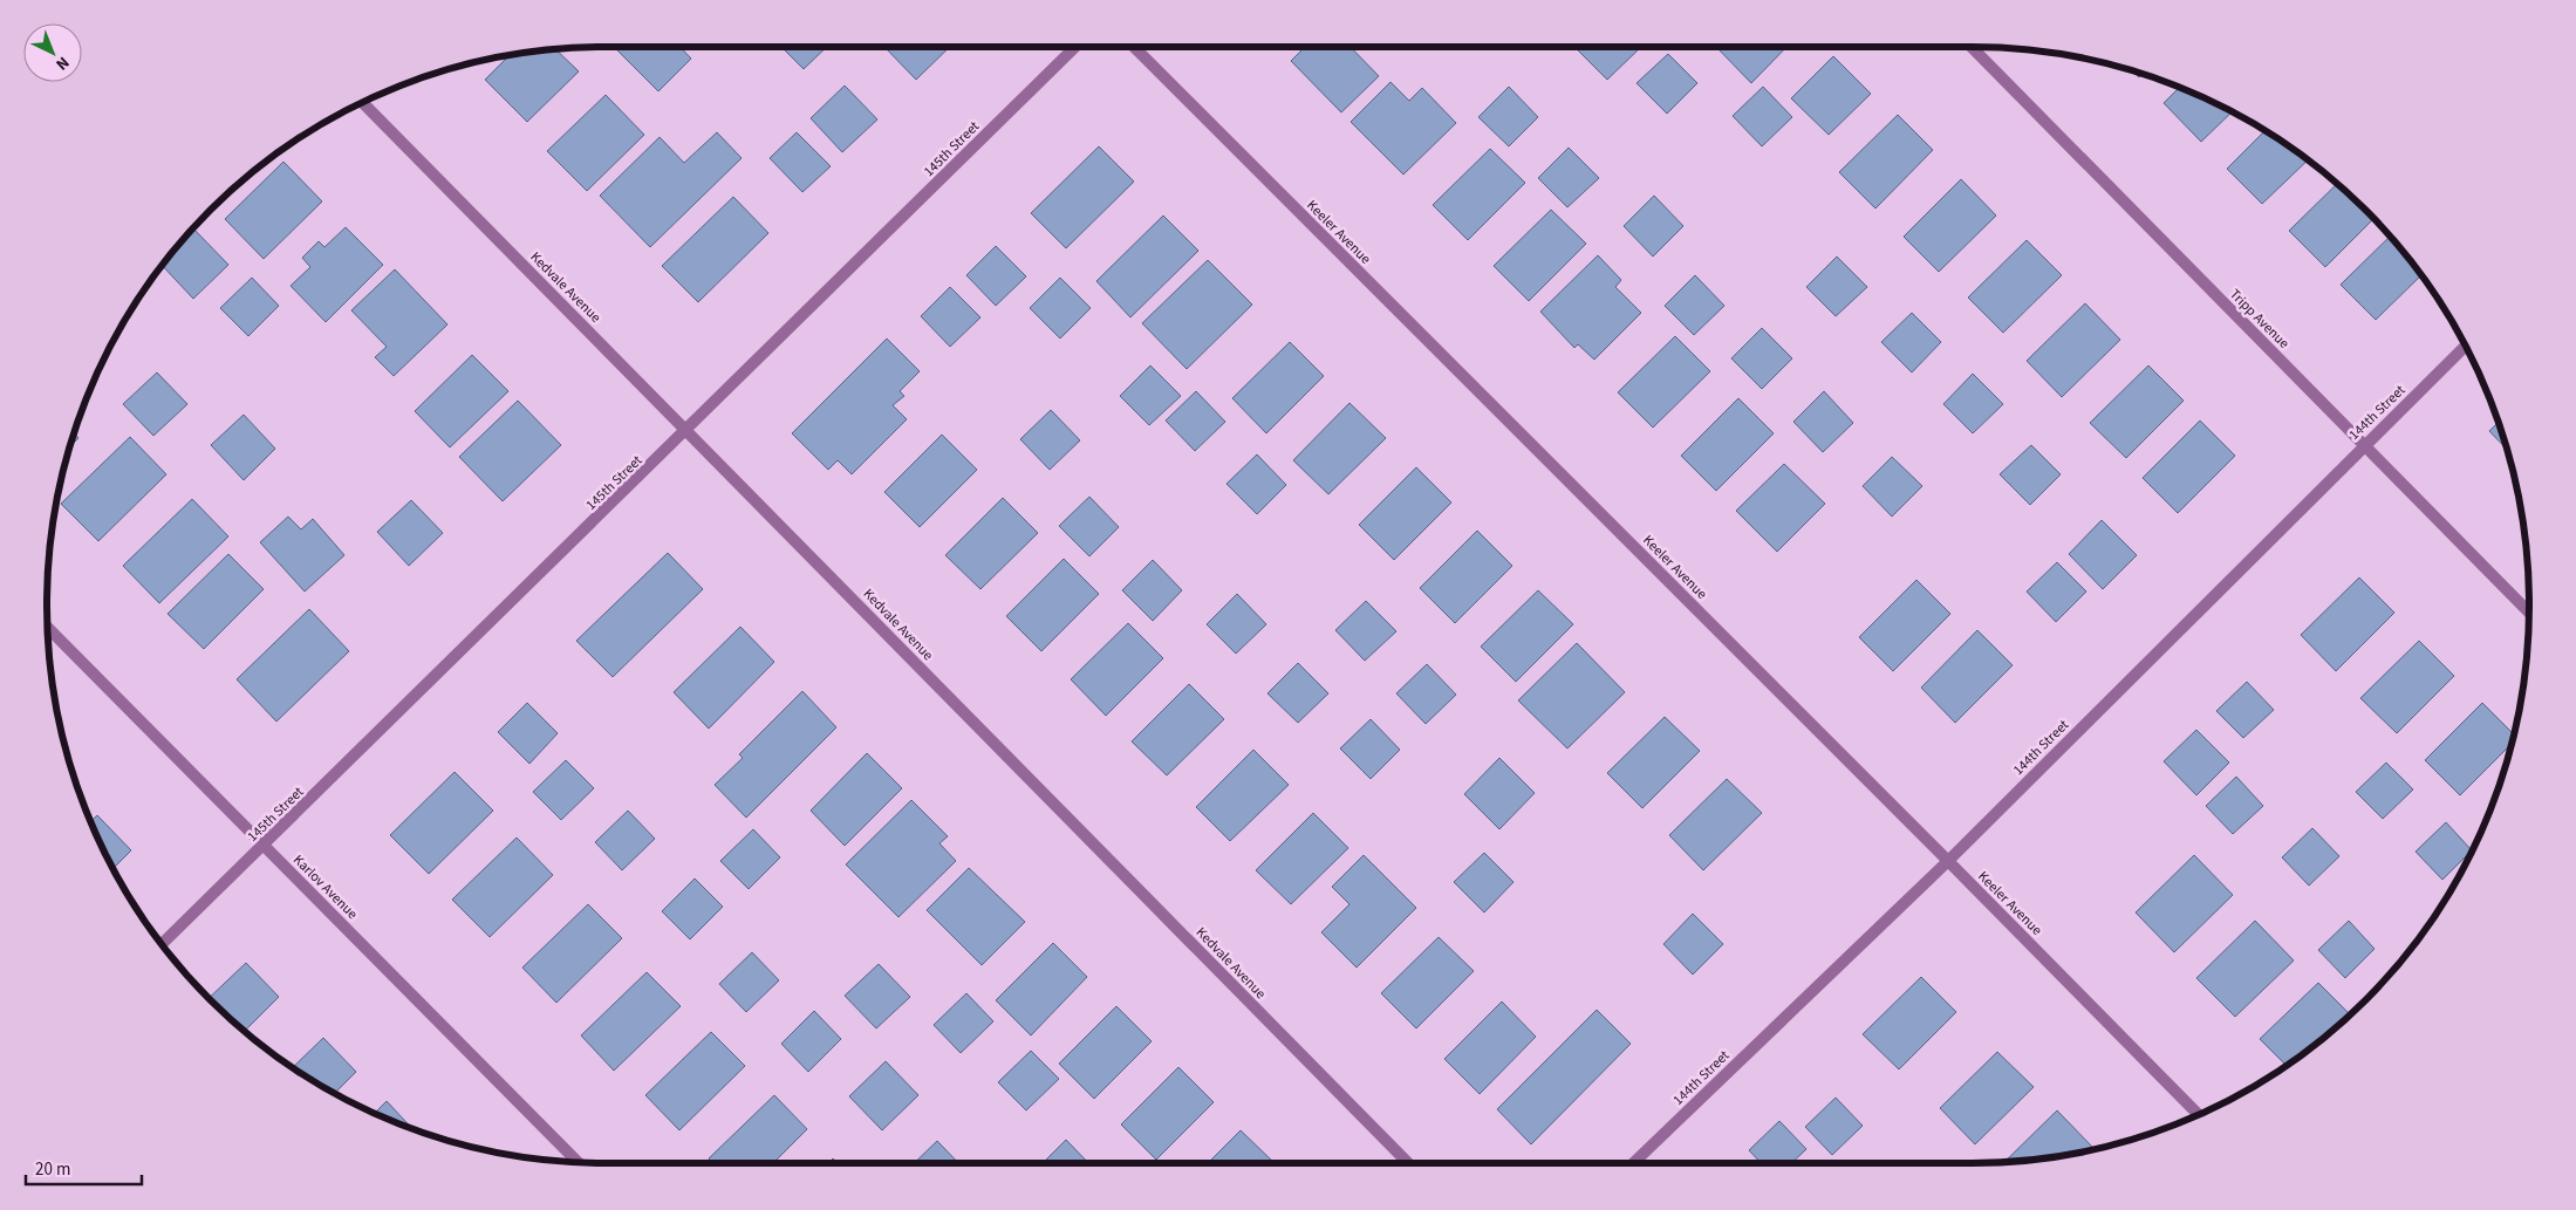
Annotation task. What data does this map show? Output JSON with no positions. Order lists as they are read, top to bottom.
{
  "streets": {
    "street": [
      "145th Street",
      "Keeler Avenue",
      "Kedvale Avenue",
      "Tripp Avenue",
      "144th Street",
      "Karlov Avenue"
    ]
  },
  "crossings": [
    ["145th Street", "Kedvale Avenue"],
    ["145th Street", "Karlov Avenue"],
    ["Keeler Avenue", "144th Street"],
    ["Tripp Avenue", "144th Street"]
  ],
  "scale_bar": "20 m",
  "north": "bottom right"
}
